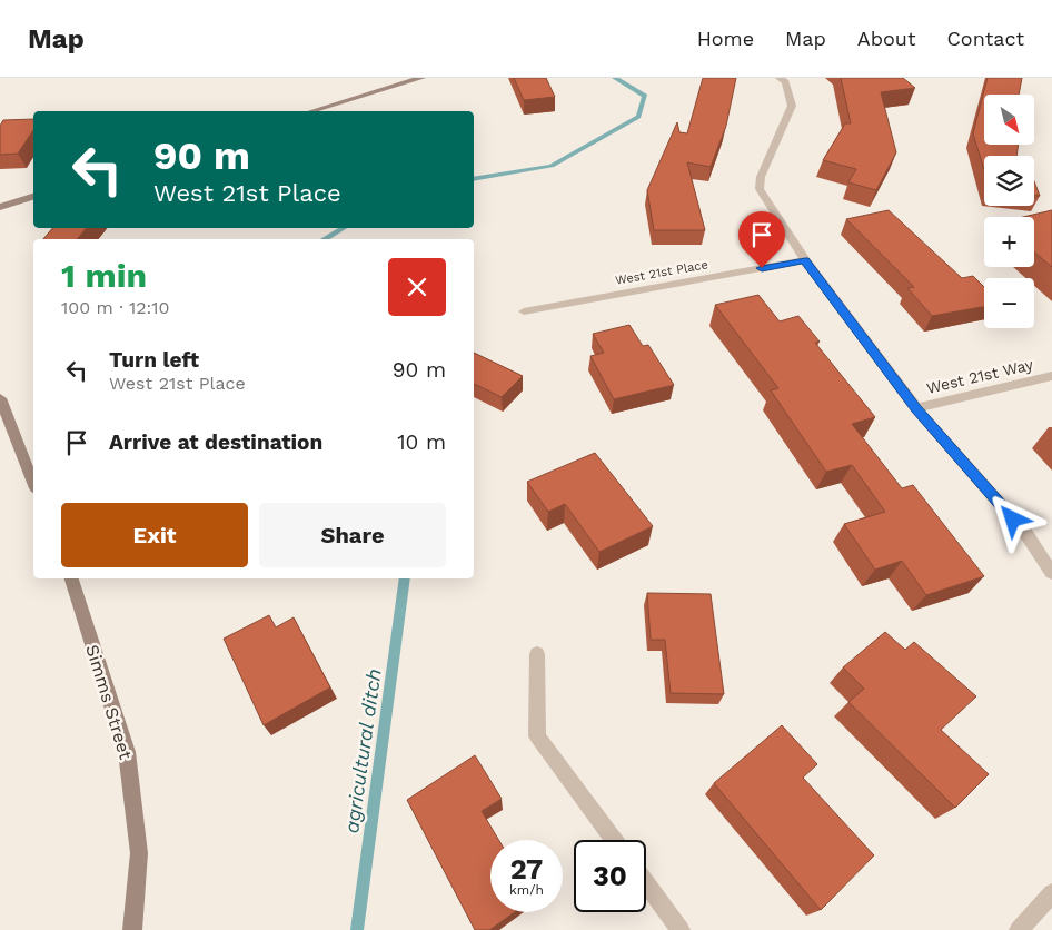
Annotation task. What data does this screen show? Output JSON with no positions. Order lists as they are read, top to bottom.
{
  "streets": {
    "street": ["West 21st Place", "West 21st Way", "Simms Street"]
  },
  "water": ["agricultural ditch"],
  "north": "bottom right",
  "page": {
    "header": "Map",
    "nav": [
      "Home",
      "Map",
      "About",
      "Contact"
    ],
    "map_buttons": ["+", "−"],
    "turn": ["90 m", "West 21st Place"],
    "heading": ["1 min", "100 m · 12:10"],
    "list": [
      {
        "name": "Turn left",
        "note": "West 21st Place",
        "value": "90 m"
      },
      {
        "name": "Arrive at destination",
        "value": "10 m"
      }
    ],
    "buttons": ["Exit", "Share"],
    "speed": "27 km/h",
    "limit": "30"
  }
}
